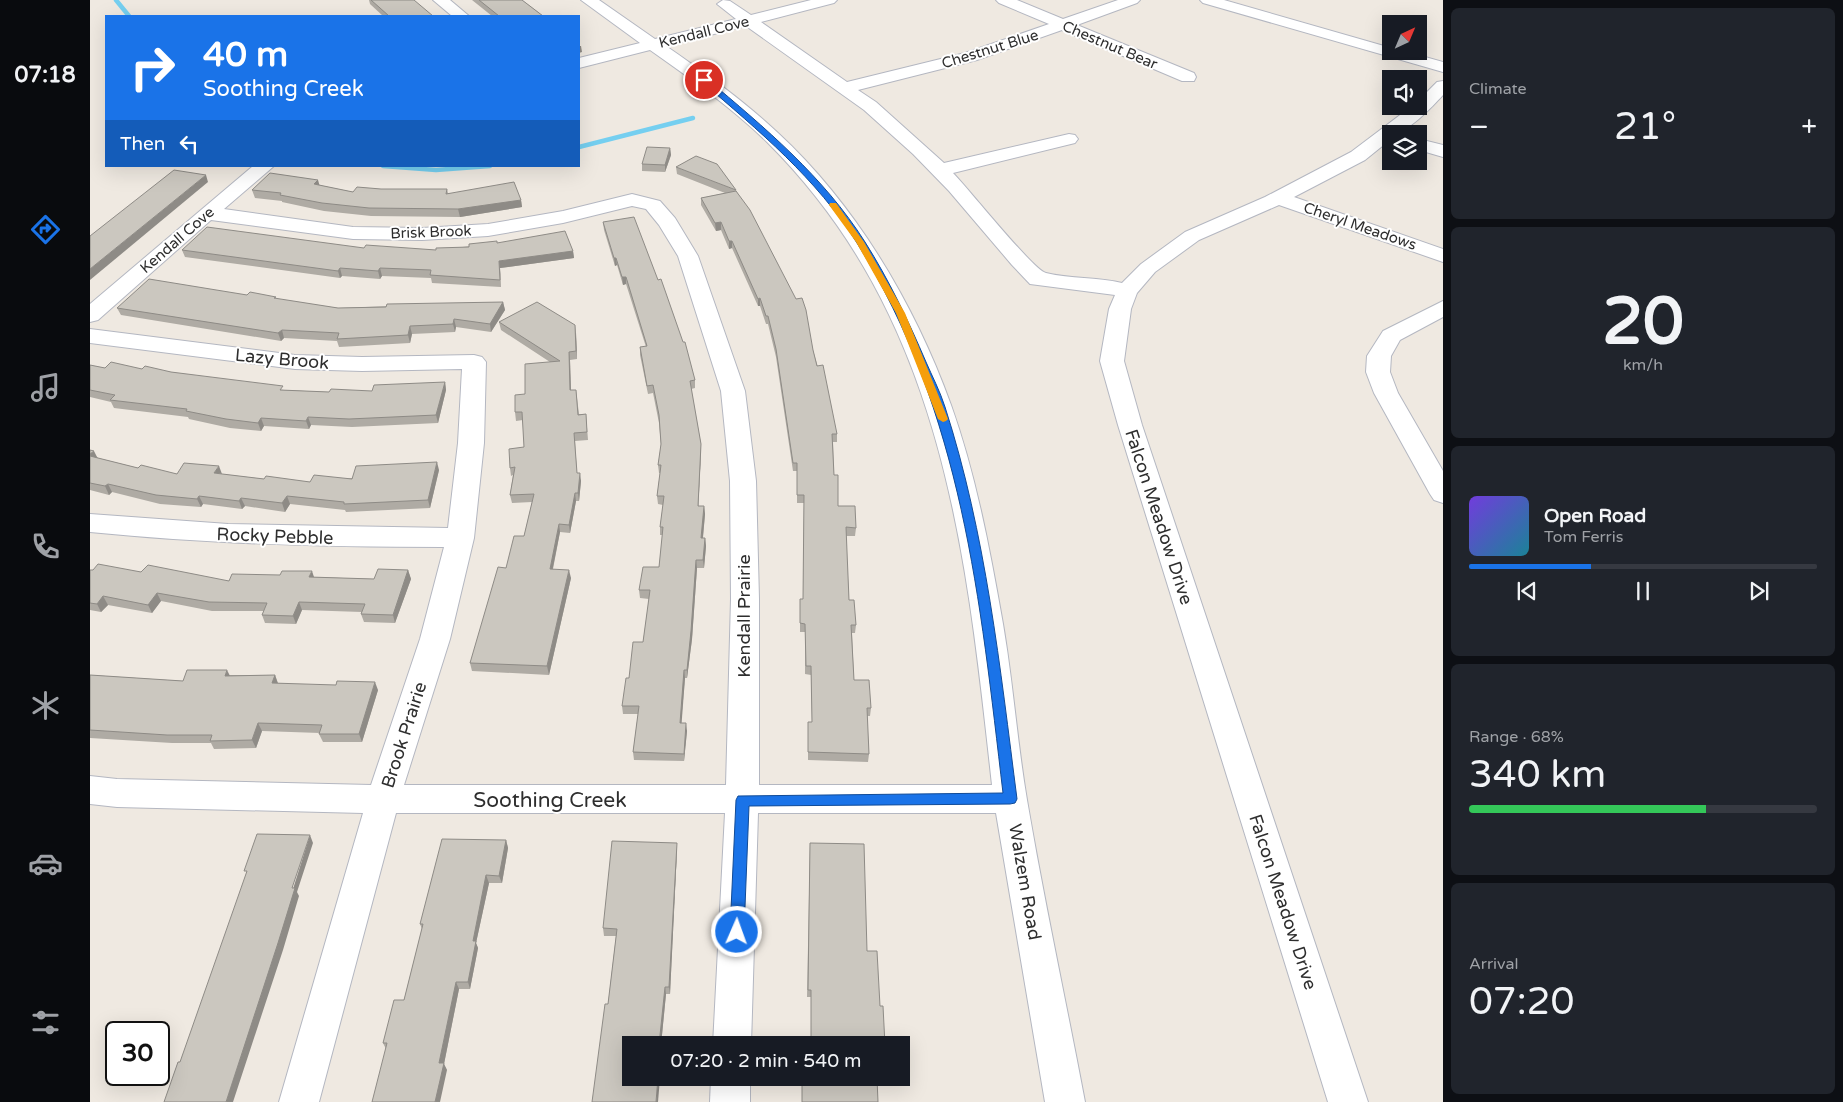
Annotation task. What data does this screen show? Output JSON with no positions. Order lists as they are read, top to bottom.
{
  "streets": {
    "street": [
      "Kendall Cove",
      "Chestnut Bear",
      "Chestnut Blue",
      "Cheryl Meadows",
      "Brisk Brook",
      "Lazy Brook",
      "Falcon Meadow Drive",
      "Rocky Pebble",
      "Kendall Prairie",
      "Brook Prairie",
      "Soothing Creek",
      "Walzem Road"
    ]
  },
  "crossings": [
    ["Kendall Cove", "Brisk Brook"],
    ["Kendall Cove", "Walzem Road"],
    ["Chestnut Bear", "Chestnut Blue"],
    ["Cheryl Meadows", "Falcon Meadow Drive"],
    ["Brisk Brook", "Kendall Prairie"],
    ["Lazy Brook", "Brook Prairie"],
    ["Rocky Pebble", "Brook Prairie"],
    ["Kendall Prairie", "Soothing Creek"],
    ["Brook Prairie", "Soothing Creek"],
    ["Soothing Creek", "Walzem Road"]
  ],
  "north": "top right",
  "page": {
    "tabs": "07:18",
    "tile": [
      "Climate",
      ["20", "km/h"],
      ["Range · 68%", "340 km"],
      ["Arrival", "07:20"]
    ],
    "turn": ["40 m", "Soothing Creek"],
    "heat": ["−", "21°", "+"],
    "then": "Then",
    "song": ["Open Road", "Tom Ferris"],
    "limit": "30",
    "trip": "07:20 · 2 min · 540 m"
  }
}
